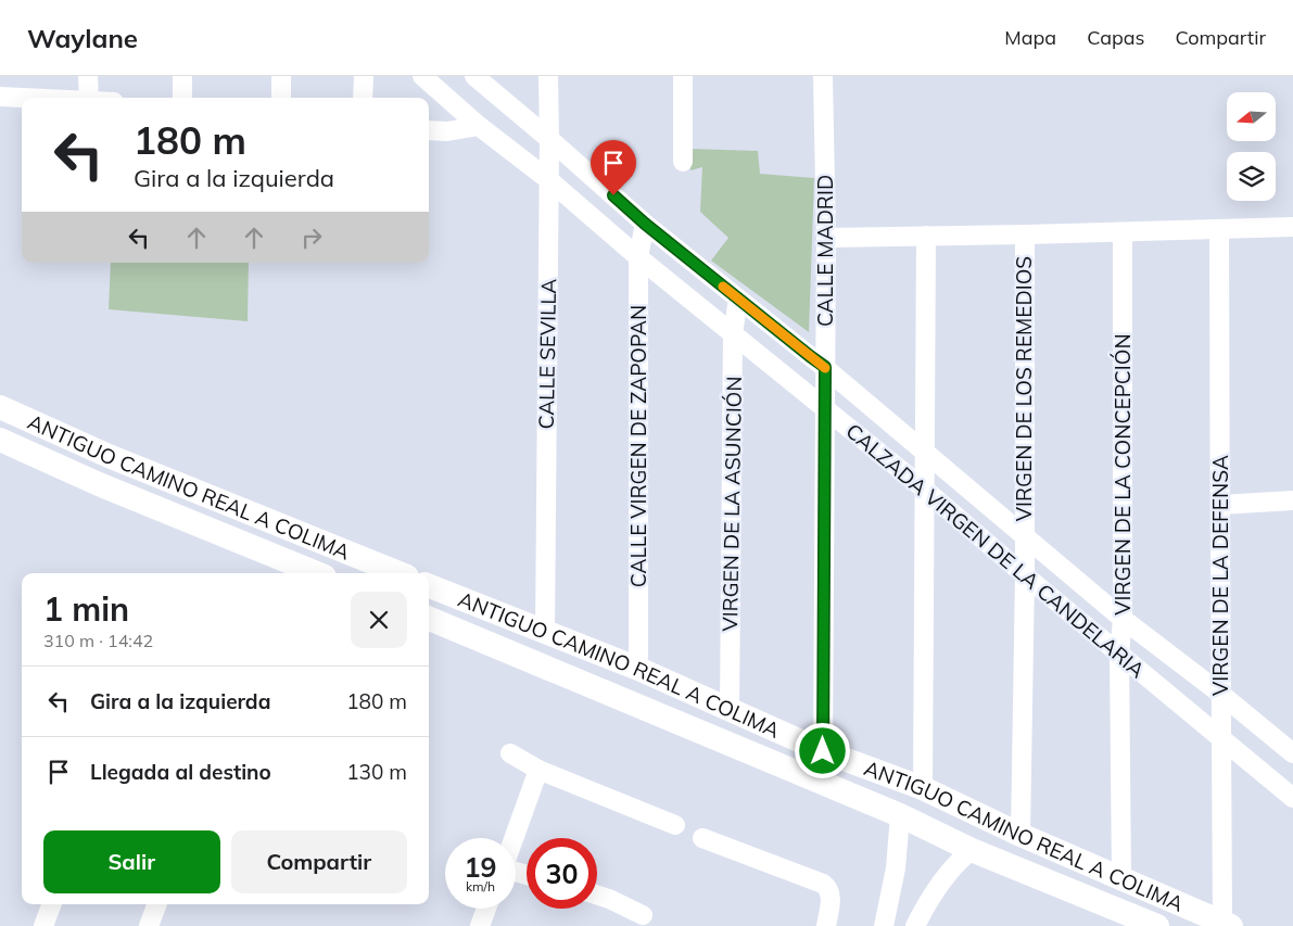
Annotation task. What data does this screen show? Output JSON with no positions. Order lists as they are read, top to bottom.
{
  "streets": {
    "main road": ["ANTIGUO CAMINO REAL A COLIMA"],
    "street": [
      "CALLE MADRID",
      "CALLE SEVILLA",
      "VIRGEN DE LOS REMEDIOS",
      "CALLE VIRGEN DE ZAPOPAN",
      "VIRGEN DE LA CONCEPCIÓN",
      "VIRGEN DE LA ASUNCIÓN",
      "CALZADA VIRGEN DE LA CANDELARIA",
      "VIRGEN DE LA DEFENSA"
    ]
  },
  "crossings": [
    ["CALLE MADRID", "ANTIGUO CAMINO REAL A COLIMA"],
    ["CALLE MADRID", "CALZADA VIRGEN DE LA CANDELARIA"],
    ["CALLE SEVILLA", "ANTIGUO CAMINO REAL A COLIMA"],
    ["CALLE SEVILLA", "CALZADA VIRGEN DE LA CANDELARIA"],
    ["VIRGEN DE LOS REMEDIOS", "ANTIGUO CAMINO REAL A COLIMA"],
    ["VIRGEN DE LOS REMEDIOS", "CALZADA VIRGEN DE LA CANDELARIA"],
    ["CALLE VIRGEN DE ZAPOPAN", "ANTIGUO CAMINO REAL A COLIMA"],
    ["CALLE VIRGEN DE ZAPOPAN", "CALZADA VIRGEN DE LA CANDELARIA"],
    ["VIRGEN DE LA CONCEPCIÓN", "ANTIGUO CAMINO REAL A COLIMA"],
    ["VIRGEN DE LA CONCEPCIÓN", "CALZADA VIRGEN DE LA CANDELARIA"],
    ["ANTIGUO CAMINO REAL A COLIMA", "VIRGEN DE LA ASUNCIÓN"],
    ["ANTIGUO CAMINO REAL A COLIMA", "VIRGEN DE LA DEFENSA"],
    ["VIRGEN DE LA ASUNCIÓN", "CALZADA VIRGEN DE LA CANDELARIA"],
    ["CALZADA VIRGEN DE LA CANDELARIA", "VIRGEN DE LA DEFENSA"]
  ],
  "north": "left",
  "page": {
    "header": "Waylane",
    "nav": ["Mapa", "Capas", "Compartir"],
    "turn": ["180 m", "Gira a la izquierda"],
    "heading": ["1 min", "310 m · 14:42"],
    "list": [
      {
        "name": "Gira a la izquierda",
        "value": "180 m"
      },
      {
        "name": "Llegada al destino",
        "value": "130 m"
      }
    ],
    "buttons": ["Salir", "Compartir"],
    "speed": "19 km/h",
    "limit": "30"
  }
}
